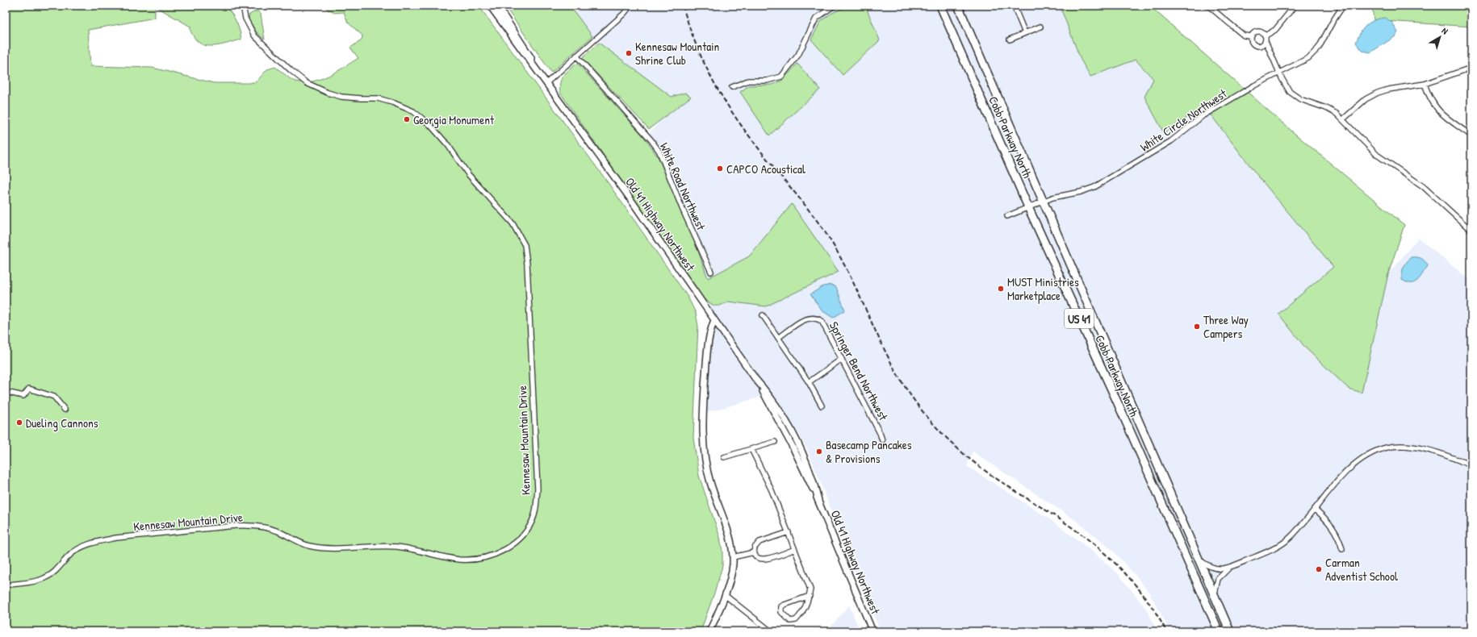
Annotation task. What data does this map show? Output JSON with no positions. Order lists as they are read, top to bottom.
{
  "streets": {
    "main road": ["Cobb Parkway North", "US 41"],
    "street": [
      "White Circle Northwest",
      "White Road Northwest",
      "Old 41 Highway Northwest",
      "Springer Bend Northwest",
      "Kennesaw Mountain Drive"
    ]
  },
  "crossings": [
    ["White Circle Northwest", "Cobb Parkway North"]
  ],
  "places": [
    "Kennesaw Mountain Shrine Club",
    "Georgia Monument",
    "CAPCO Acoustical",
    "MUST Ministries Marketplace",
    "Three Way Campers",
    "Dueling Cannons",
    "Basecamp Pancakes & Provisions",
    "Carman Adventist School"
  ],
  "north": "top right"
}
